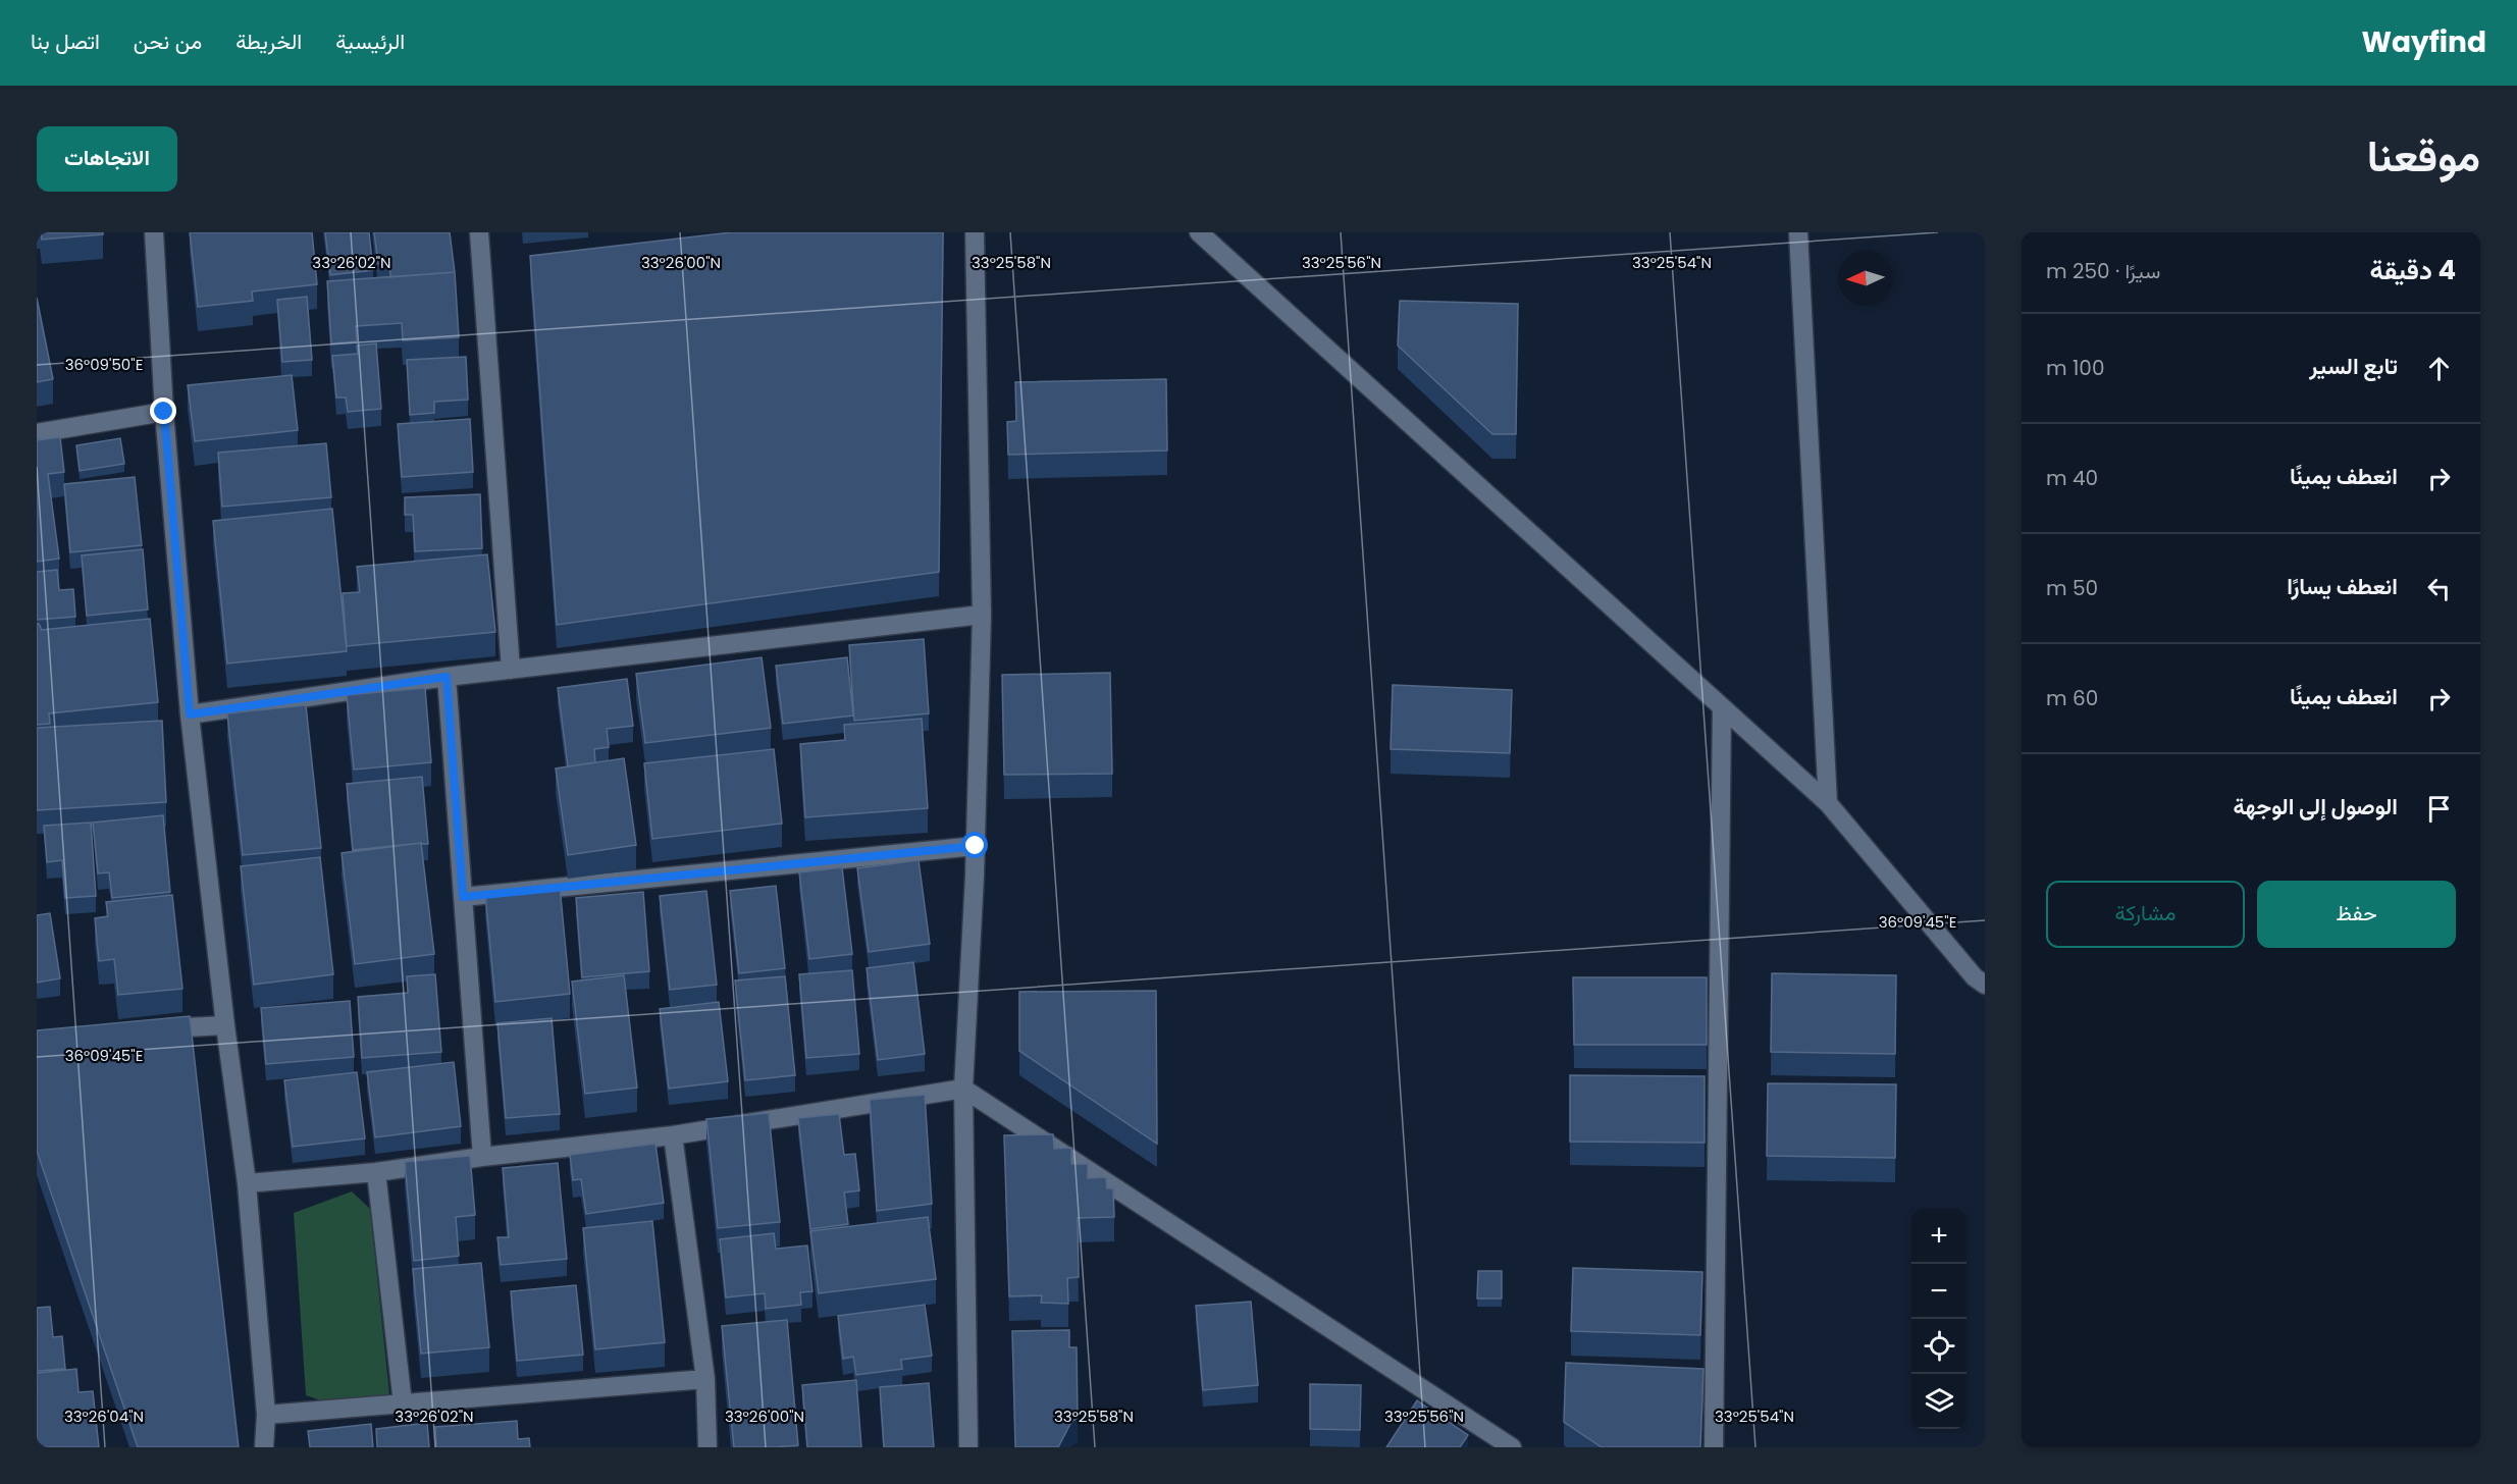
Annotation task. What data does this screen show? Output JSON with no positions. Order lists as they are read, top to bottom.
{
  "north": "left",
  "page": {
    "header": "Wayfind",
    "nav": [
      "الرئيسية",
      "الخريطة",
      "من نحن",
      "اتصل بنا"
    ],
    "title": "موقعنا",
    "buttons": [
      "الاتجاهات",
      ["حفظ", "مشاركة"]
    ],
    "heading": ["4 دقيقة", "سيرًا · 250 m"],
    "list": [
      ["تابع السير", "100 m"],
      ["انعطف يمينًا", "40 m"],
      ["انعطف يسارًا", "50 m"],
      ["انعطف يمينًا", "60 m"],
      "الوصول إلى الوجهة"
    ],
    "map_buttons": ["+", "−"]
  },
  "coordinates": [
    "33°26'02\"N",
    "33°26'00\"N",
    "33°25'58\"N",
    "33°25'56\"N",
    "33°25'54\"N",
    "36°09'50\"E",
    "36°09'45\"E",
    "33°26'04\"N"
  ]
}
